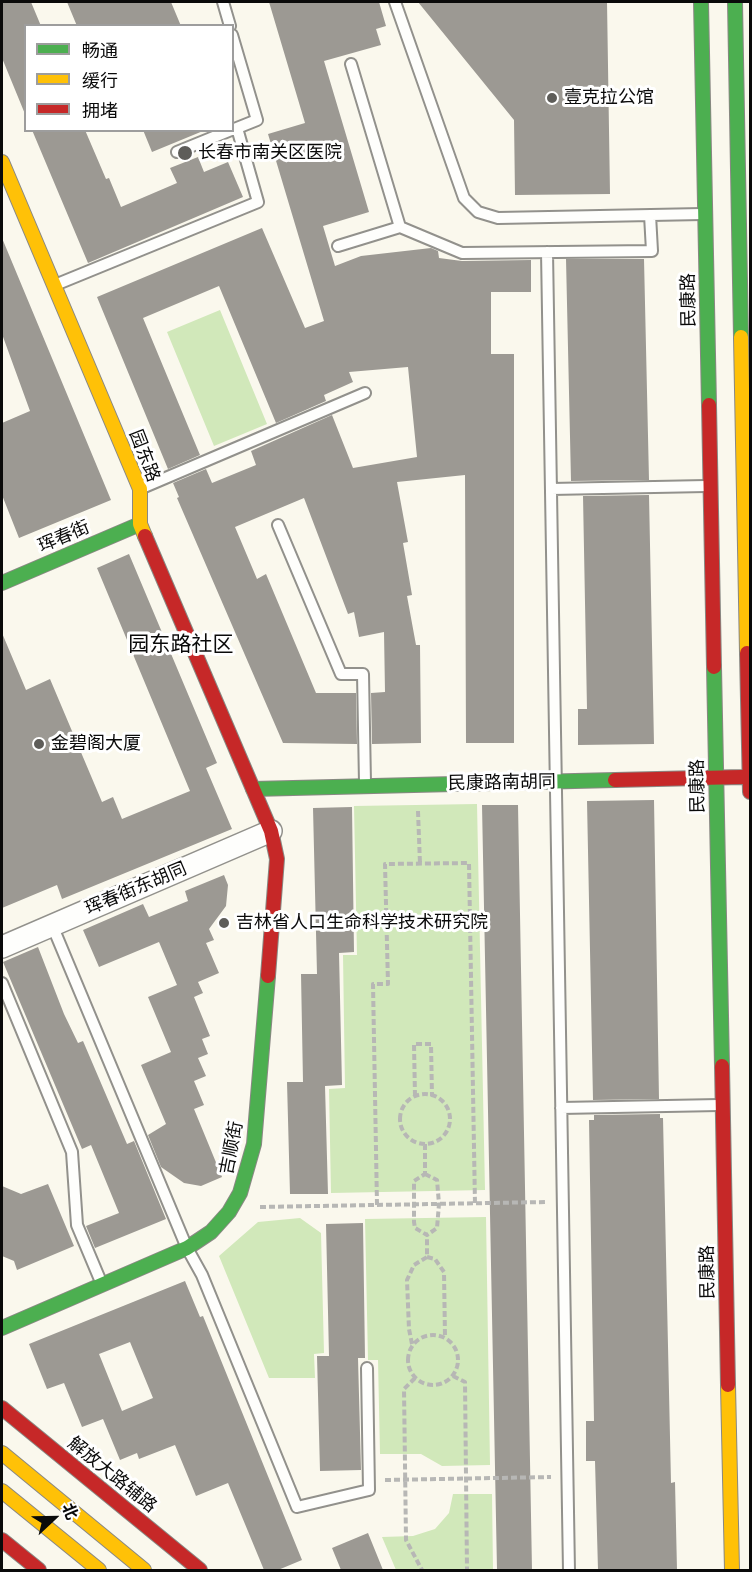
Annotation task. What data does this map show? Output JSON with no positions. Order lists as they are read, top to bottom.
{
  "streets": {
    "main road": [
      "民康路",
      "园东路",
      "珲春街",
      "民康路南胡同",
      "吉顺街",
      "解放大路辅路"
    ],
    "street": ["珲春街东胡同"]
  },
  "crossings": [
    ["民康路", "民康路南胡同"],
    ["园东路", "珲春街"],
    ["园东路", "民康路南胡同"],
    ["园东路", "珲春街东胡同"],
    ["园东路", "吉顺街"],
    ["珲春街东胡同", "吉顺街"]
  ],
  "districts": ["园东路社区"],
  "places": [
    "壹克拉公馆",
    "长春市南关区医院",
    "金碧阁大厦",
    "吉林省人口生命科学技术研究院"
  ],
  "legend": ["畅通", "缓行", "拥堵"],
  "north": "right"
}
